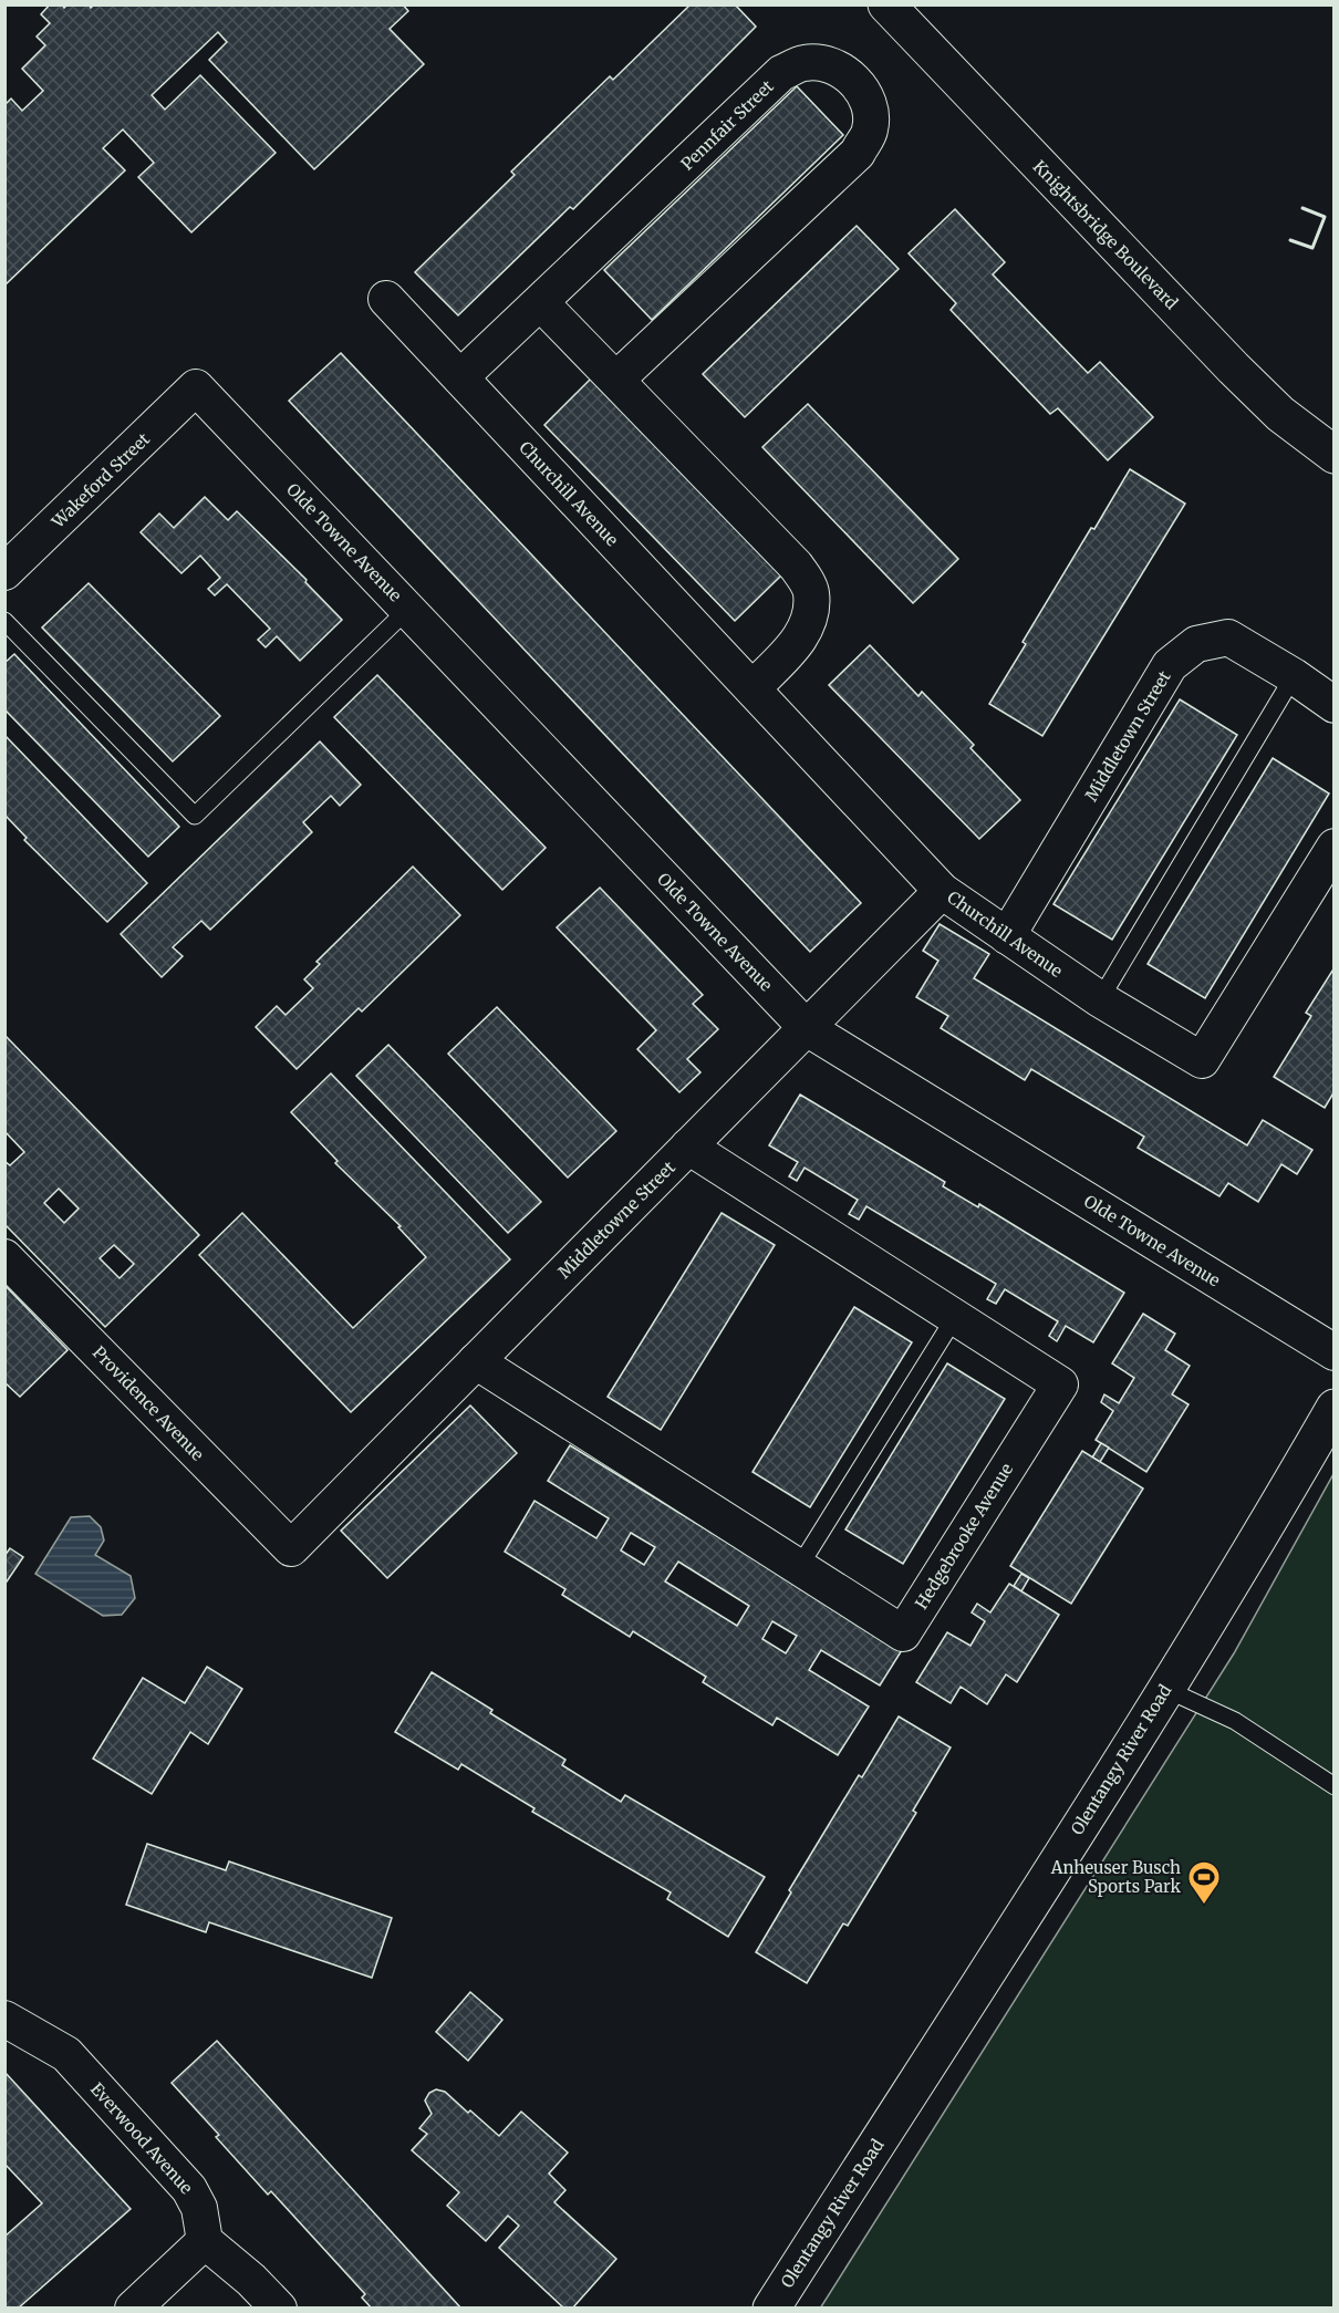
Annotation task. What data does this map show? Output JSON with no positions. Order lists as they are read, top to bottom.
{
  "streets": {
    "main road": ["Knightsbridge Boulevard", "Olentangy River Road"],
    "street": [
      "Pennfair Street",
      "Wakeford Street",
      "Churchill Avenue",
      "Olde Towne Avenue",
      "Middletown Street",
      "Middletowne Street",
      "Providence Avenue",
      "Hedgebrooke Avenue",
      "Everwood Avenue"
    ]
  },
  "crossings": [
    ["Pennfair Street", "Churchill Avenue"],
    ["Wakeford Street", "Olde Towne Avenue"],
    ["Churchill Avenue", "Middletown Street"],
    ["Churchill Avenue", "Middletowne Street"],
    ["Olde Towne Avenue", "Middletowne Street"],
    ["Middletowne Street", "Providence Avenue"],
    ["Middletowne Street", "Hedgebrooke Avenue"]
  ],
  "places": {
    "sports": ["Anheuser Busch Sports Park"]
  }
}
